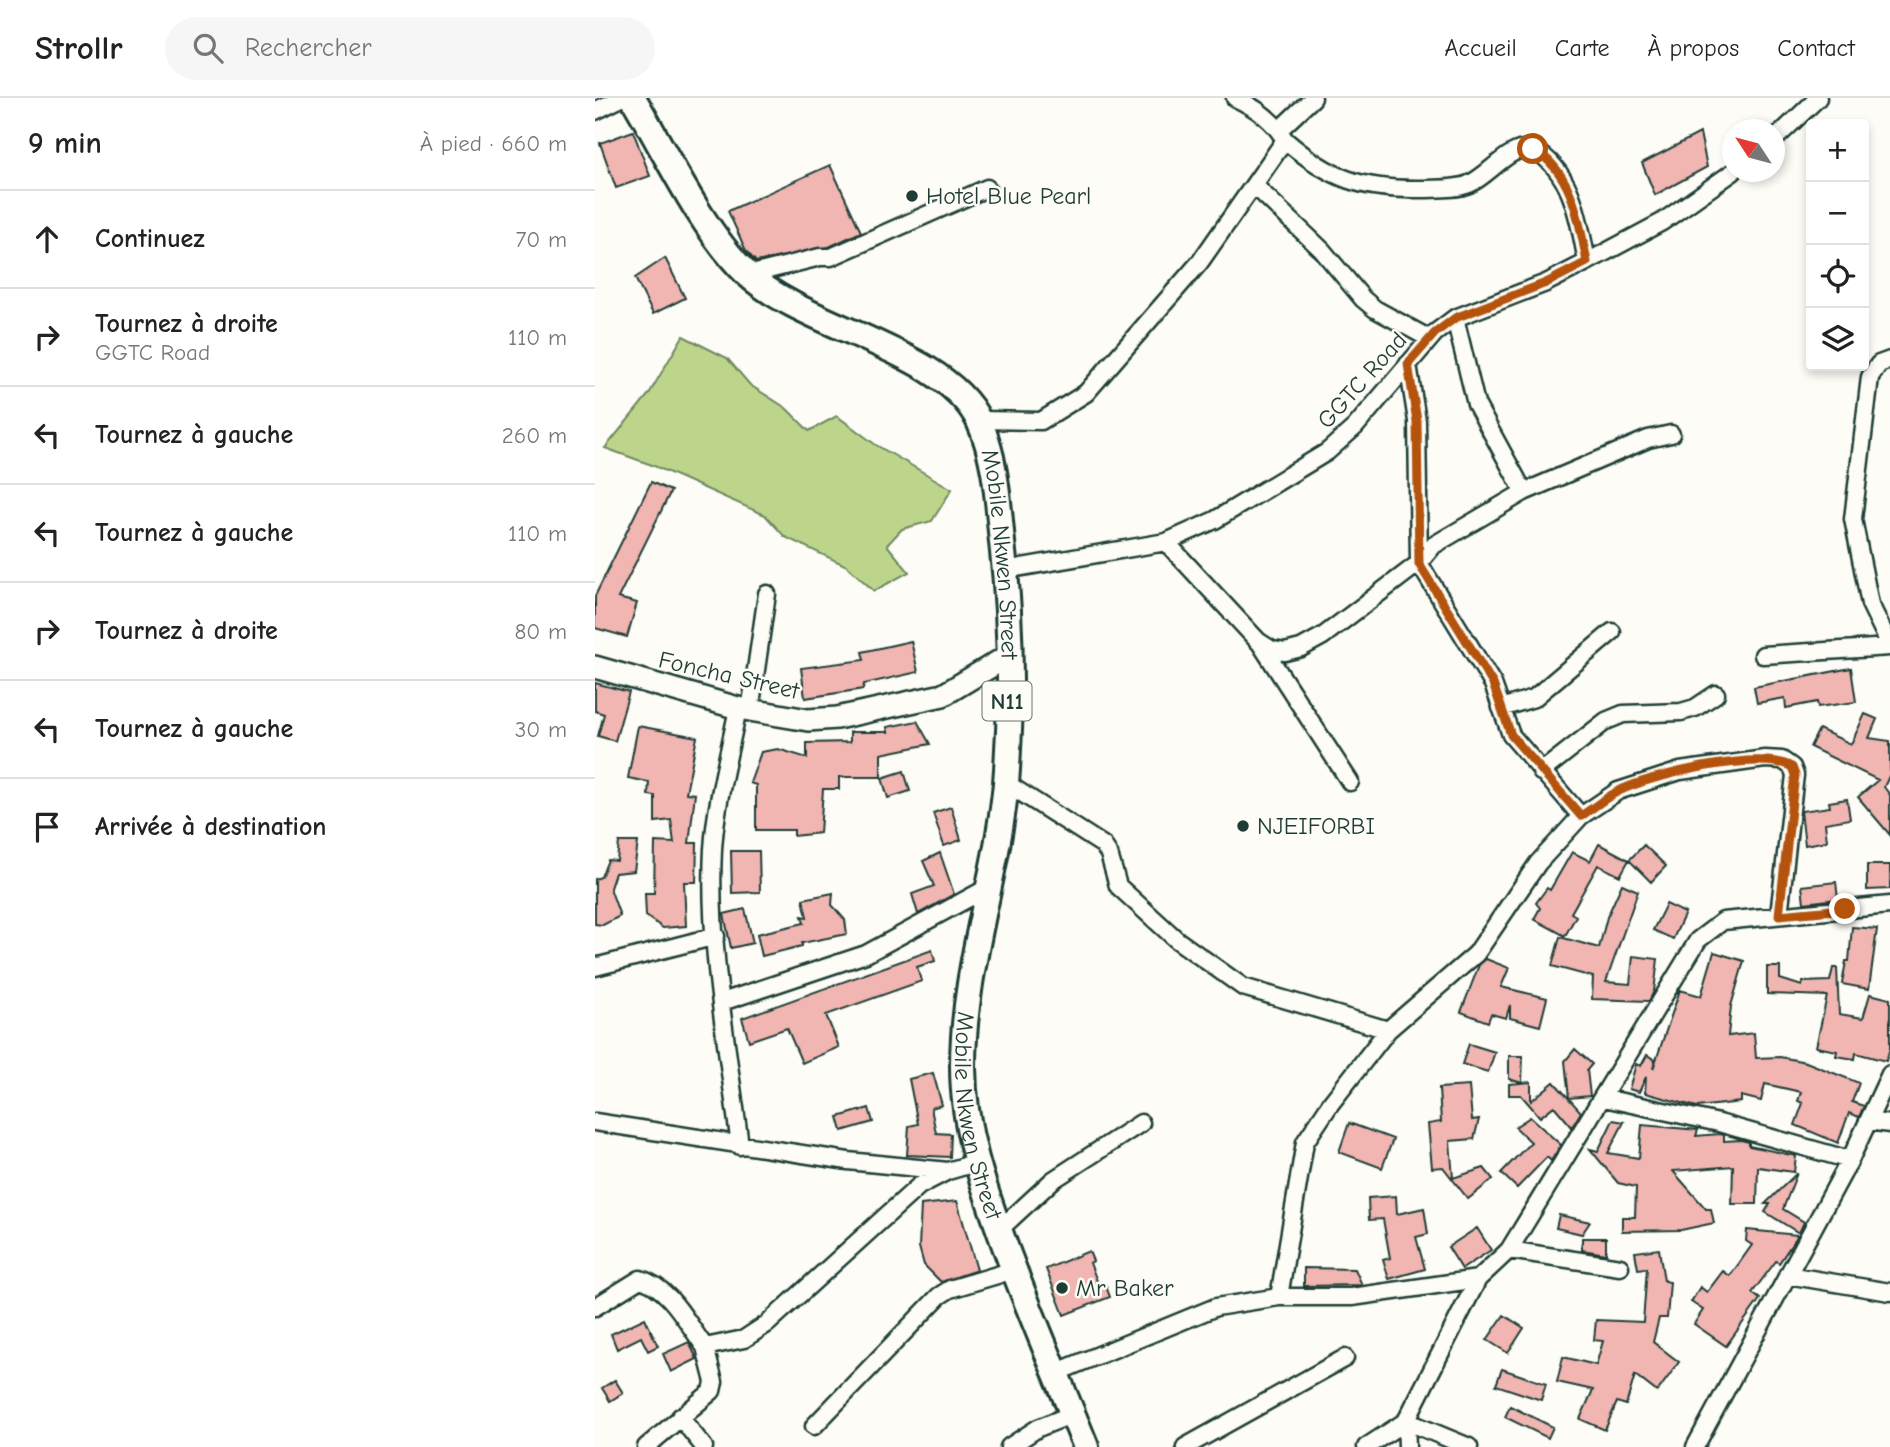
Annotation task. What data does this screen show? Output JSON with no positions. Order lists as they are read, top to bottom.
{
  "streets": {
    "highway": ["Mobile Nkwen Street", "N11"],
    "main road": ["Foncha Street"],
    "street": ["GGTC Road"]
  },
  "crossings": [
    ["GGTC Road", "Mobile Nkwen Street"],
    ["Mobile Nkwen Street", "Foncha Street"]
  ],
  "places": ["Hotel Blue Pearl", "NJEIFORBI", "Mr Baker"],
  "north": "top left",
  "page": {
    "header": "Strollr",
    "search": "Rechercher",
    "nav": [
      "Accueil",
      "Carte",
      "À propos",
      "Contact"
    ],
    "heading": ["9 min", "À pied · 660 m"],
    "map_buttons": ["+", "−"],
    "list": [
      ["Continuez", "70 m"],
      ["Tournez à droite", "GGTC Road", "110 m"],
      ["Tournez à gauche", "260 m"],
      ["Tournez à gauche", "110 m"],
      ["Tournez à droite", "80 m"],
      ["Tournez à gauche", "30 m"],
      "Arrivée à destination"
    ]
  }
}
